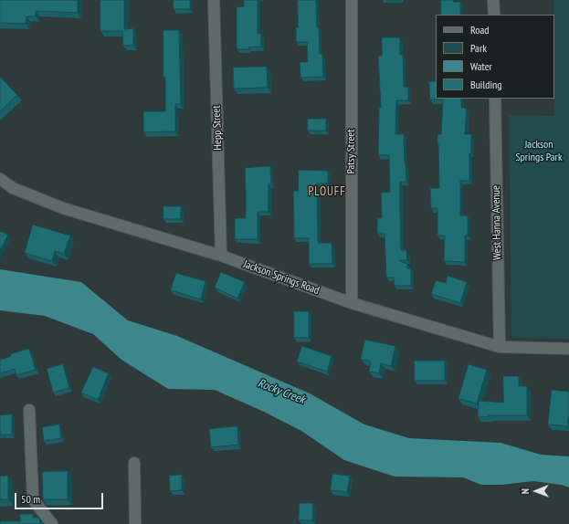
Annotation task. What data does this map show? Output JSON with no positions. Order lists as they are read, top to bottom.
{
  "streets": {
    "street": [
      "Hepp Street",
      "Patsy Street",
      "West Hanna Avenue",
      "Jackson Springs Road"
    ]
  },
  "crossings": [
    ["Hepp Street", "Jackson Springs Road"],
    ["Patsy Street", "Jackson Springs Road"],
    ["West Hanna Avenue", "Jackson Springs Road"]
  ],
  "districts": ["PLOUFF"],
  "water": ["Rocky Creek"],
  "parks": ["Jackson Springs Park"],
  "legend": [
    "Road",
    "Park",
    "Water",
    "Building"
  ],
  "scale_bar": "50 m",
  "north": "left"
}
